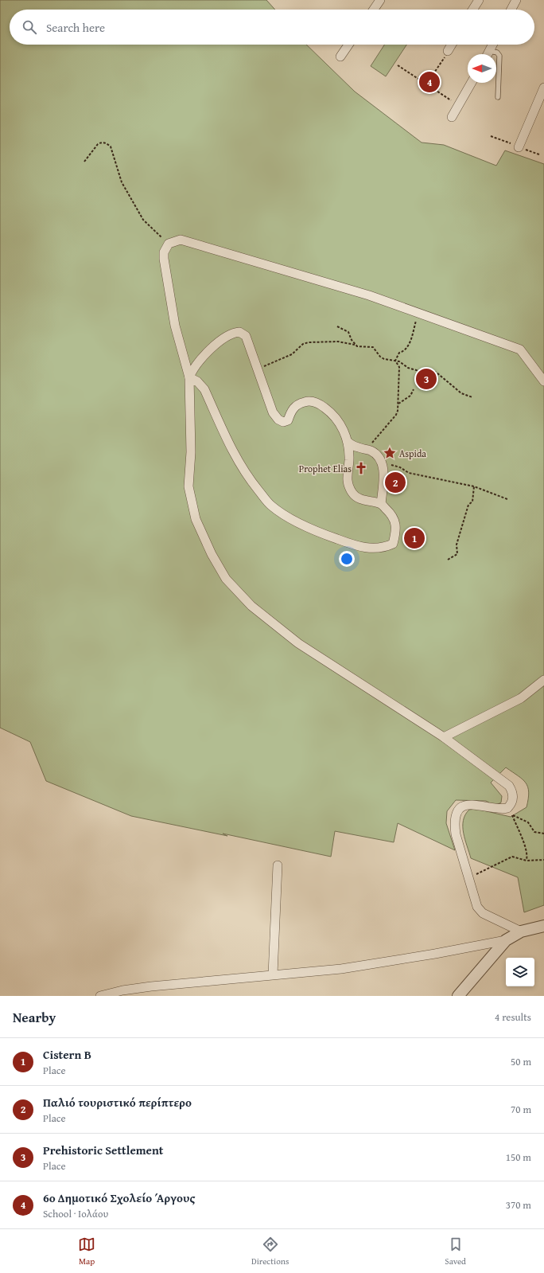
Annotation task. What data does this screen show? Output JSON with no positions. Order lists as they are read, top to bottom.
{
  "places": {
    "place": ["Aspida"],
    "church": ["Prophet Elias"]
  },
  "north": "left",
  "page": {
    "search": "Search here",
    "pins": [
      "4",
      "3",
      "2",
      "1"
    ],
    "heading": ["Nearby", "4 results"],
    "list": [
      {
        "mark": "1",
        "name": "Cistern B",
        "note": "Place",
        "value": "50 m"
      },
      {
        "mark": "2",
        "name": "Παλιό τουριστικό περίπτερο",
        "note": "Place",
        "value": "70 m"
      },
      {
        "mark": "3",
        "name": "Prehistoric Settlement",
        "note": "Place",
        "value": "150 m"
      },
      {
        "mark": "4",
        "name": "6ο Δημοτικό Σχολείο Άργους",
        "note": "School · Ιολάου",
        "value": "370 m"
      }
    ],
    "nav": ["Map", "Directions", "Saved"]
  }
}
